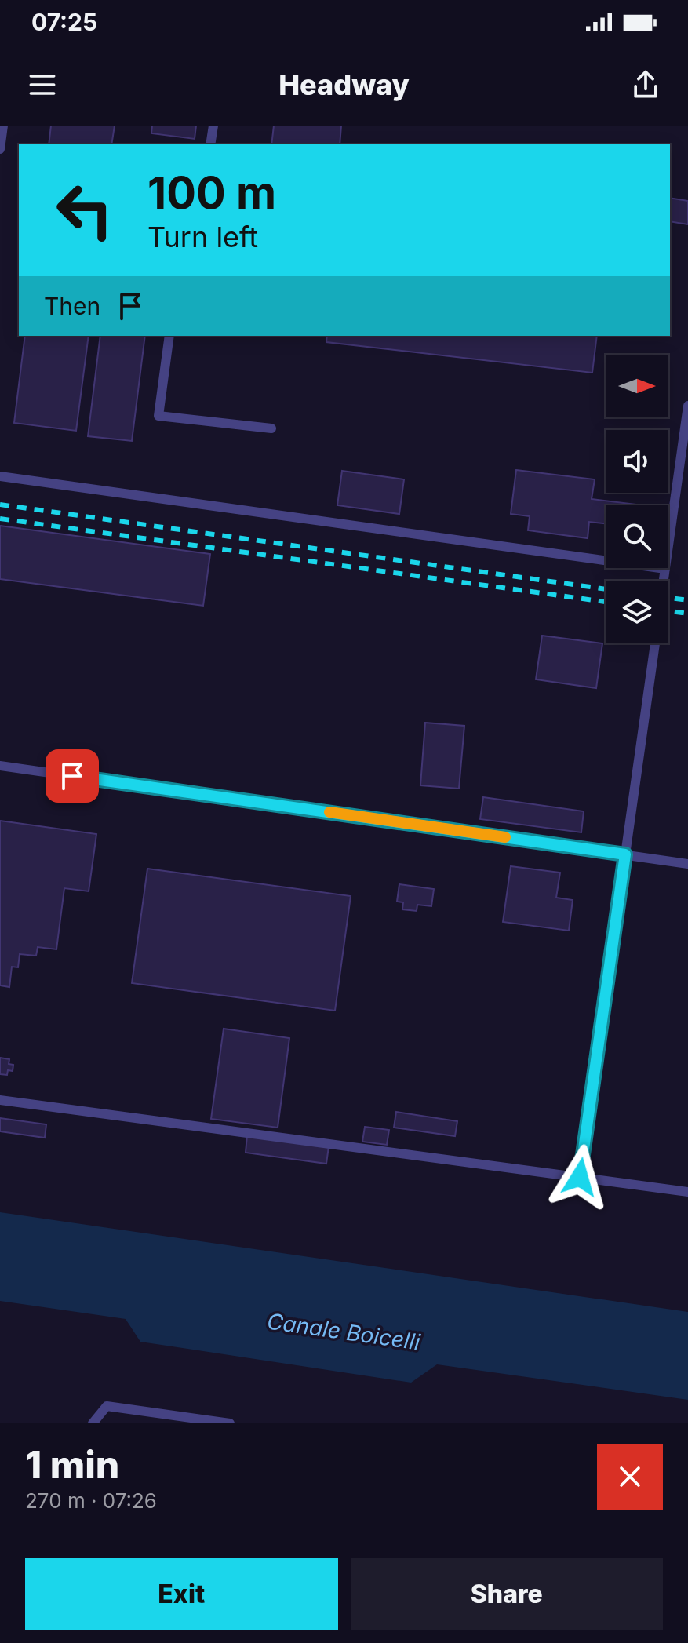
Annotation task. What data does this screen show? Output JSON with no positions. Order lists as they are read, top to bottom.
{
  "water": ["Canale Boicelli"],
  "north": "right",
  "page": {
    "status": "07:25",
    "header": "Headway",
    "turn": ["100 m", "Turn left"],
    "then": "Then",
    "heading": ["1 min", "270 m · 07:26"],
    "buttons": ["Exit", "Share"]
  }
}
